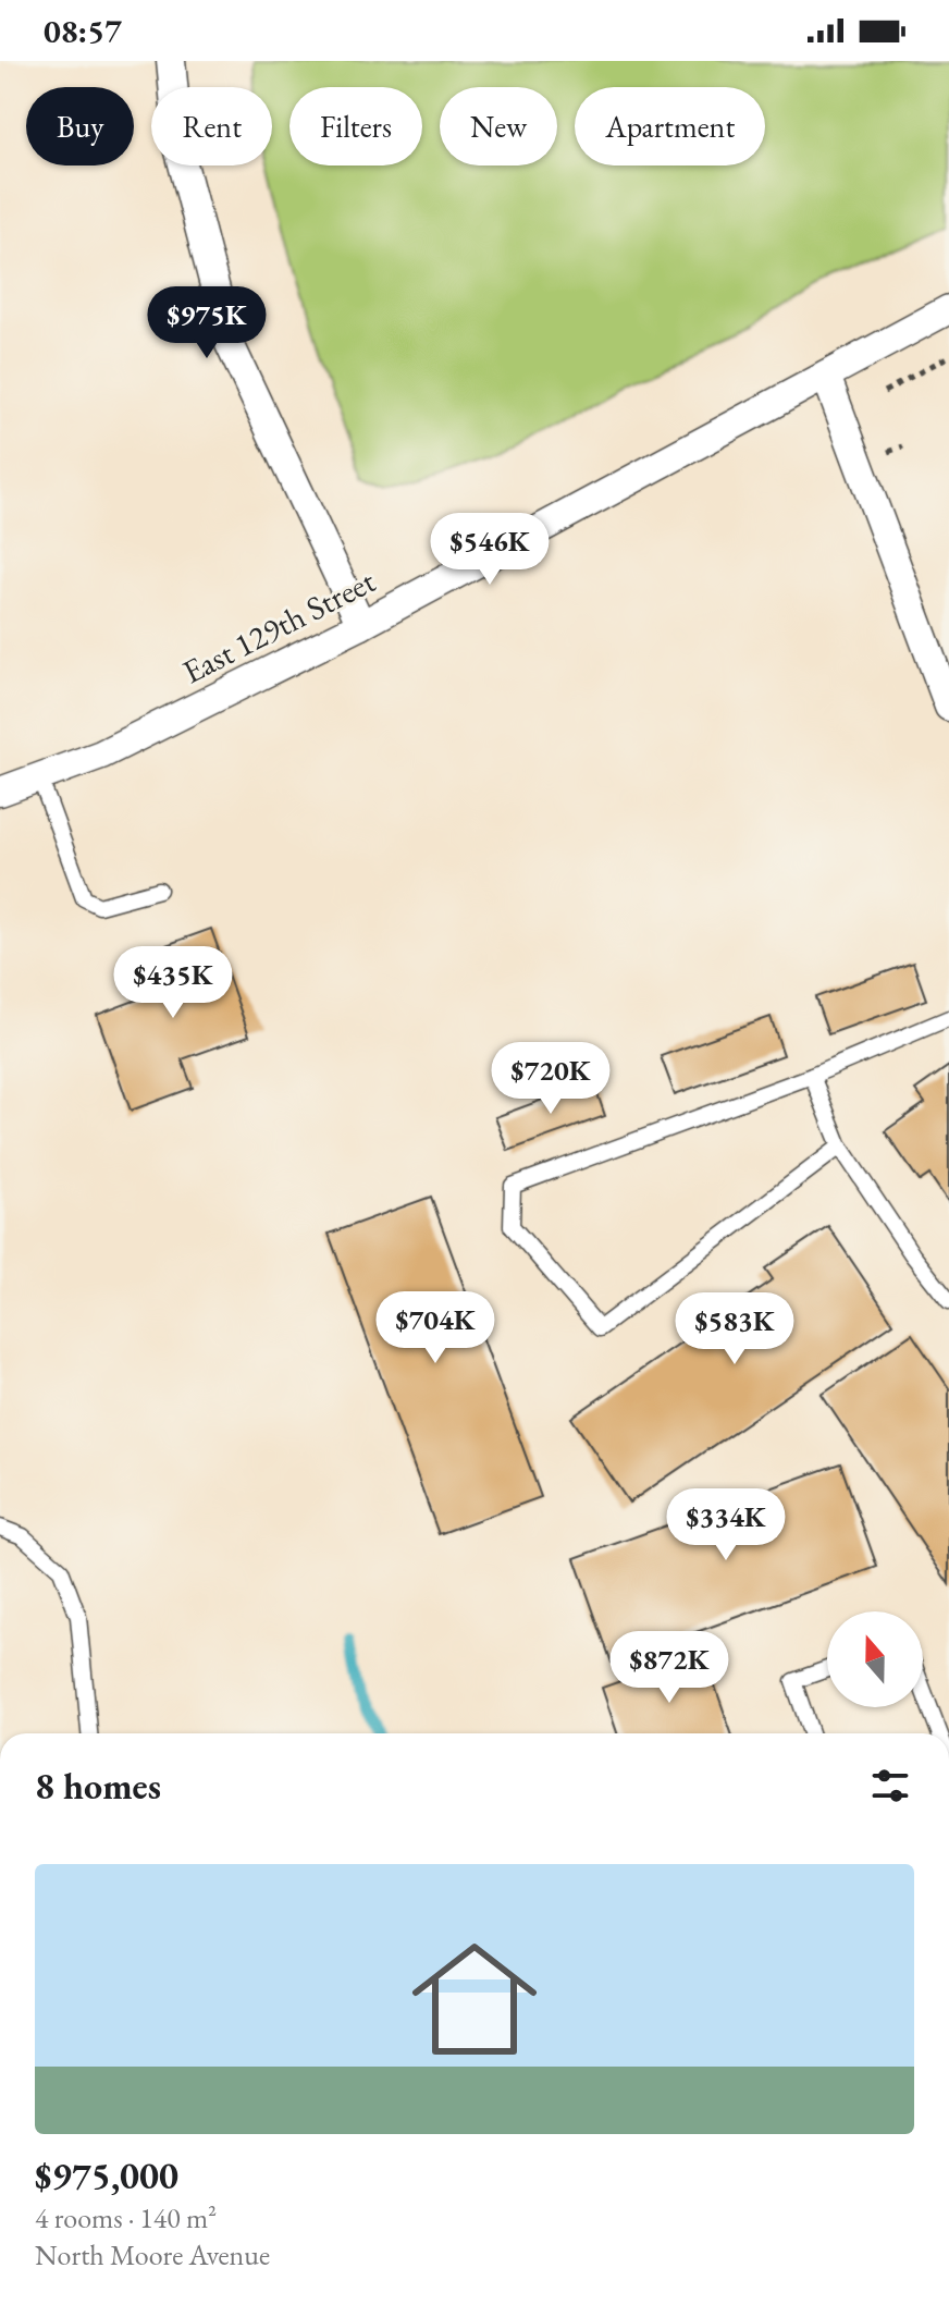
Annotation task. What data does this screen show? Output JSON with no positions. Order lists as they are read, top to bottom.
{
  "streets": {
    "street": ["East 129th Street"]
  },
  "north": "top",
  "page": {
    "status": "08:57",
    "chip": [
      "Buy",
      "Rent",
      "Filters",
      "New",
      "Apartment"
    ],
    "price": [
      "$975K",
      "$546K",
      "$435K",
      "$720K",
      "$704K",
      "$583K",
      "$334K",
      "$872K"
    ],
    "heading": "8 homes",
    "list": [
      {
        "name": "$975,000",
        "note": "4 rooms · 140 m² · North Moore Avenue"
      }
    ]
  }
}
